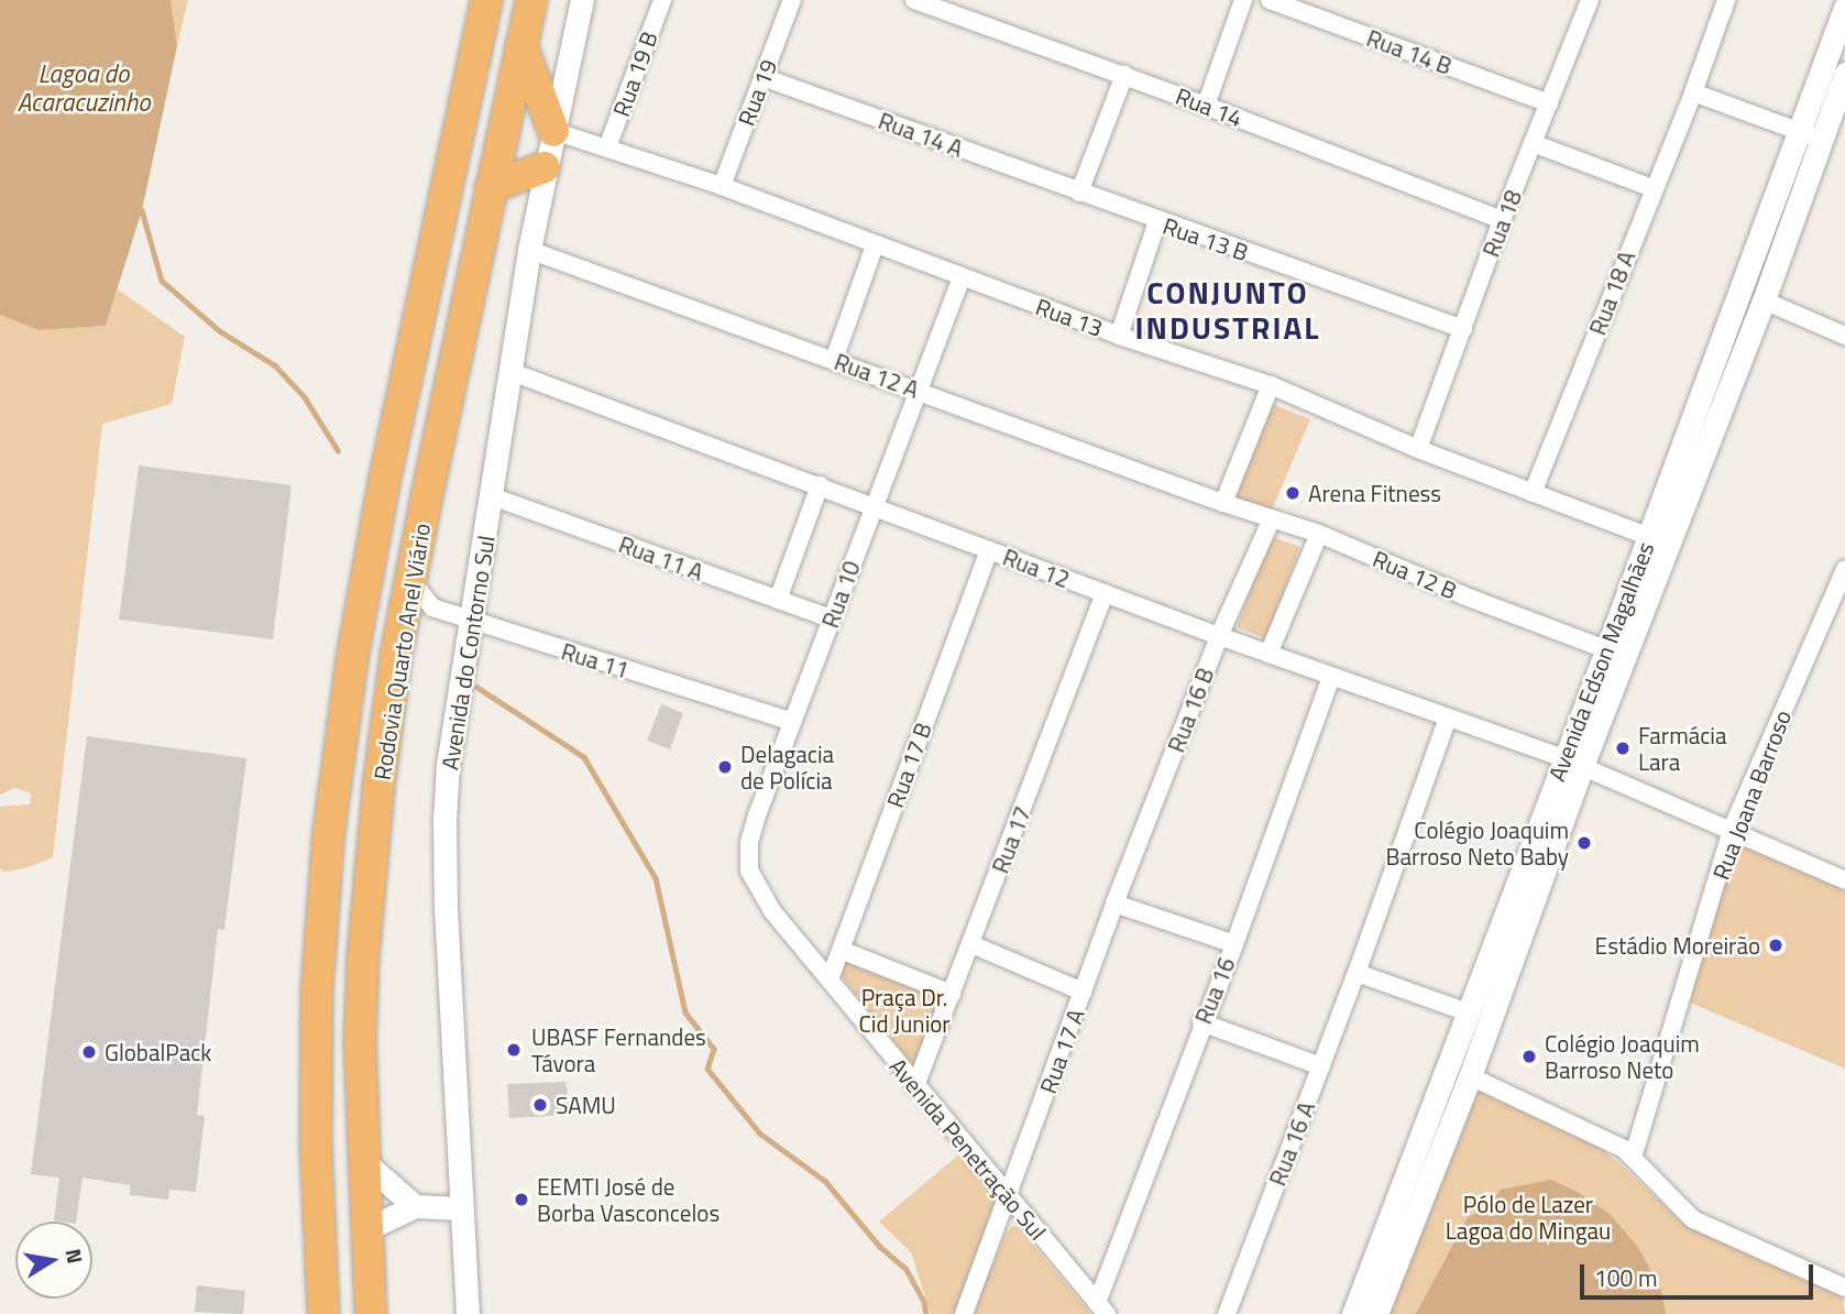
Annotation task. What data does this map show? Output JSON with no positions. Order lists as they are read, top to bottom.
{
  "streets": {
    "highway": ["Rodovia Quarto Anel Viário"],
    "street": [
      "Rua 14 B",
      "Rua 19 B",
      "Rua 19",
      "Rua 14",
      "Rua 14 A",
      "Rua 18",
      "Rua 13 B",
      "Rua 18 A",
      "Rua 13",
      "Rua 12 A",
      "Rua 11 A",
      "Rua 12",
      "Rua 12 B",
      "Rua 10",
      "Avenida do Contorno Sul",
      "Rua 11",
      "Avenida Edson Magalhães",
      "Rua 16 B",
      "Rua 17 B",
      "Rua Joana Barroso",
      "Rua 17",
      "Rua 16",
      "Rua 17 A",
      "Rua 16 A",
      "Avenida Penetração Sul"
    ]
  },
  "crossings": [
    ["Rua 14 B", "Rua 18"],
    ["Rua 19 B", "Rua 13"],
    ["Rua 19", "Rua 14 A"],
    ["Rua 19", "Rua 13"],
    ["Rua 14", "Rua 18"],
    ["Rua 14 A", "Rua 13 B"],
    ["Rua 18", "Rua 13 B"],
    ["Rua 18", "Rua 13"],
    ["Rua 18 A", "Rua 13"],
    ["Rua 13", "Rua 10"],
    ["Rua 13", "Avenida do Contorno Sul"],
    ["Rua 13", "Avenida Edson Magalhães"],
    ["Rua 12 A", "Rua 12 B"],
    ["Rua 12 A", "Rua 10"],
    ["Rua 12 A", "Avenida do Contorno Sul"],
    ["Rua 11 A", "Rua 10"],
    ["Rua 11 A", "Avenida do Contorno Sul"],
    ["Rua 12", "Rua 10"],
    ["Rua 12", "Avenida do Contorno Sul"],
    ["Rua 12", "Avenida Edson Magalhães"],
    ["Rua 12", "Rua 16 B"],
    ["Rua 12", "Rua 17 B"],
    ["Rua 12", "Rua Joana Barroso"],
    ["Rua 12", "Rua 17"],
    ["Rua 12", "Rua 16"],
    ["Rua 12 B", "Avenida Edson Magalhães"],
    ["Rua 12 B", "Rua 16 B"],
    ["Rua 10", "Rua 11"],
    ["Rua 10", "Avenida Penetração Sul"],
    ["Rodovia Quarto Anel Viário", "Rua 11"],
    ["Avenida do Contorno Sul", "Rua 11"],
    ["Rua 16 B", "Rua 17 A"],
    ["Rua 17 B", "Avenida Penetração Sul"],
    ["Rua 17", "Avenida Penetração Sul"],
    ["Rua 16", "Avenida Penetração Sul"],
    ["Rua 17 A", "Avenida Penetração Sul"]
  ],
  "districts": ["CONJUNTO INDUSTRIAL"],
  "water": ["Lagoa do Acaracuzinho"],
  "parks": ["Praça Dr. Cid Junior", "Pólo de Lazer Lagoa do Mingau"],
  "places": [
    "Arena Fitness",
    "Farmácia Lara",
    "Delagacia de Polícia",
    "Colégio Joaquim Barroso Neto Baby",
    "Estádio Moreirão",
    "UBASF Fernandes Távora",
    "GlobalPack",
    "Colégio Joaquim Barroso Neto",
    "SAMU",
    "EEMTI José de Borba Vasconcelos"
  ],
  "scale_bar": "100 m",
  "north": "right"
}
